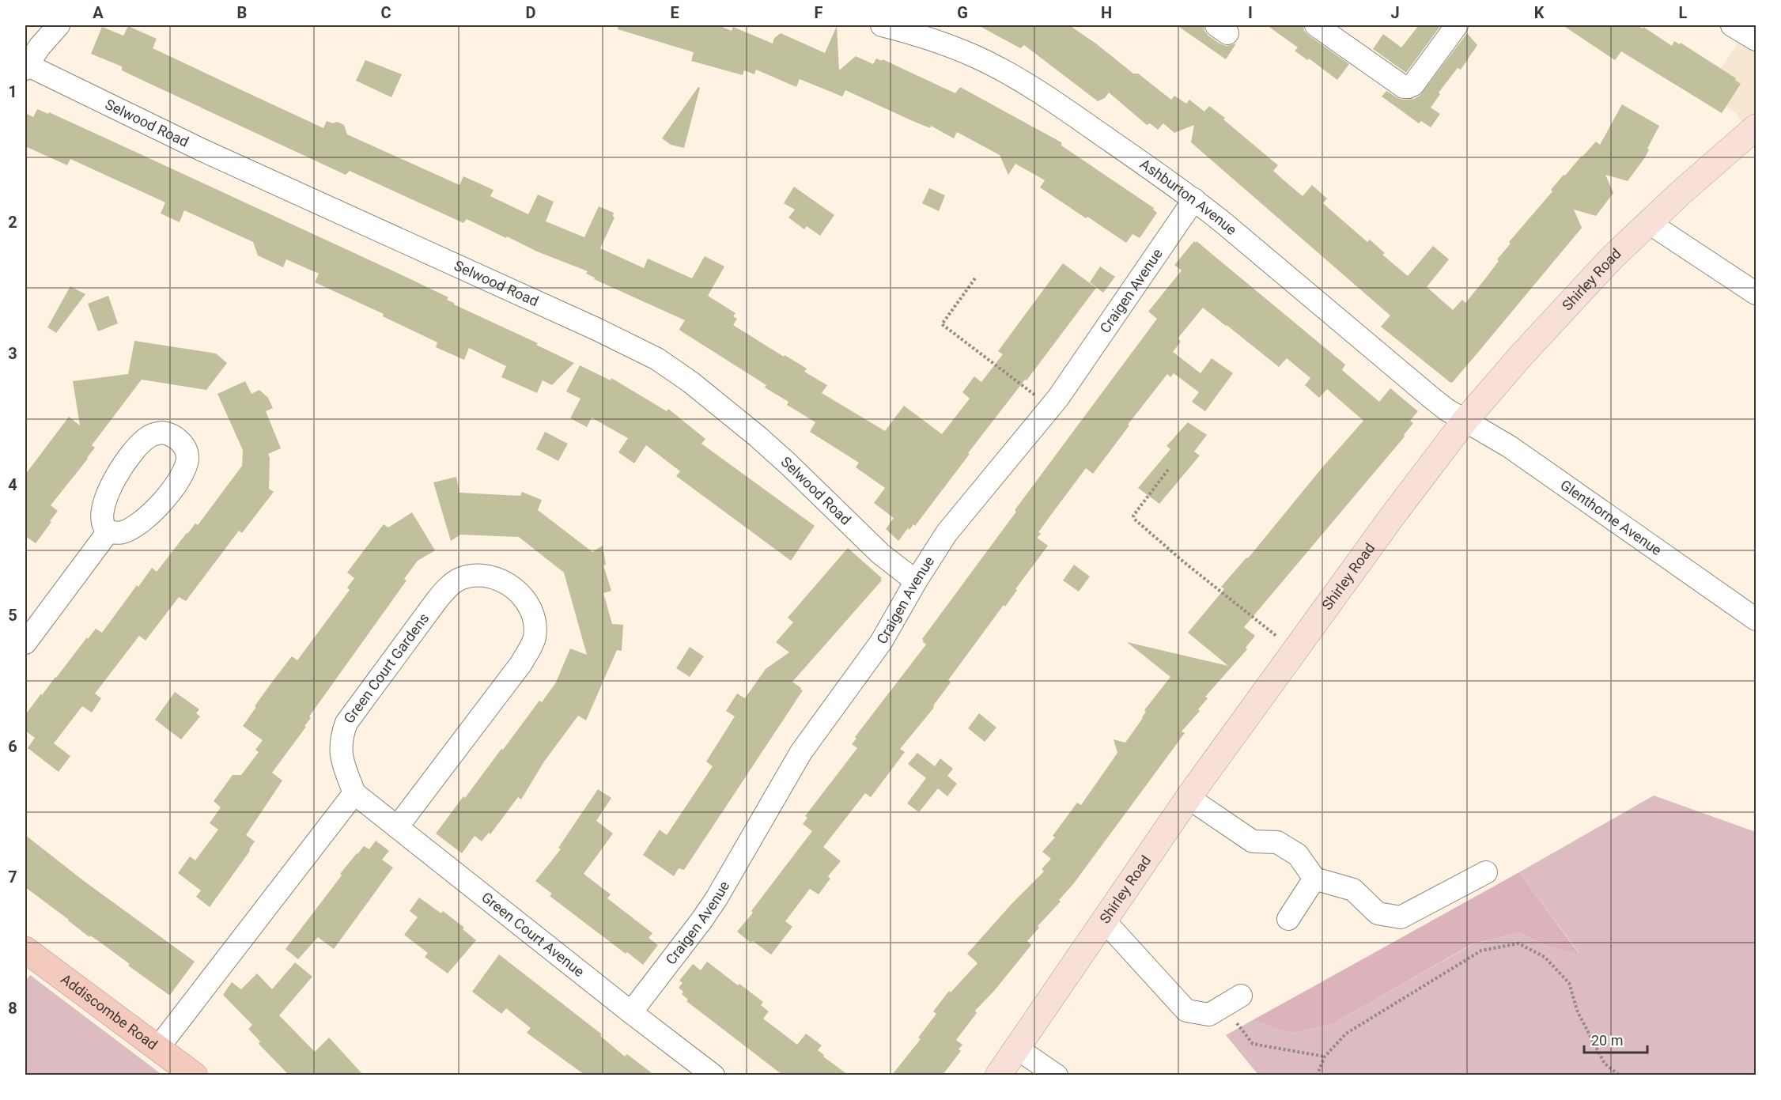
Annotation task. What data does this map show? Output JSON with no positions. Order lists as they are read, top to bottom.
{
  "streets": {
    "highway": ["Addiscombe Road"],
    "main road": ["Shirley Road"],
    "street": [
      "Selwood Road",
      "Ashburton Avenue",
      "Craigen Avenue",
      "Glenthorne Avenue",
      "Green Court Gardens",
      "Green Court Avenue"
    ]
  },
  "crossings": [
    ["Selwood Road", "Craigen Avenue"],
    ["Ashburton Avenue", "Shirley Road"],
    ["Ashburton Avenue", "Craigen Avenue"],
    ["Ashburton Avenue", "Glenthorne Avenue"],
    ["Shirley Road", "Glenthorne Avenue"],
    ["Craigen Avenue", "Green Court Avenue"],
    ["Green Court Gardens", "Green Court Avenue"]
  ],
  "scale_bar": "20 m",
  "grid": {
    "columns": [
      "A",
      "B",
      "C",
      "D",
      "E",
      "F",
      "G",
      "H",
      "I",
      "J",
      "K",
      "L"
    ],
    "rows": [
      "1",
      "2",
      "3",
      "4",
      "5",
      "6",
      "7",
      "8"
    ]
  }
}
